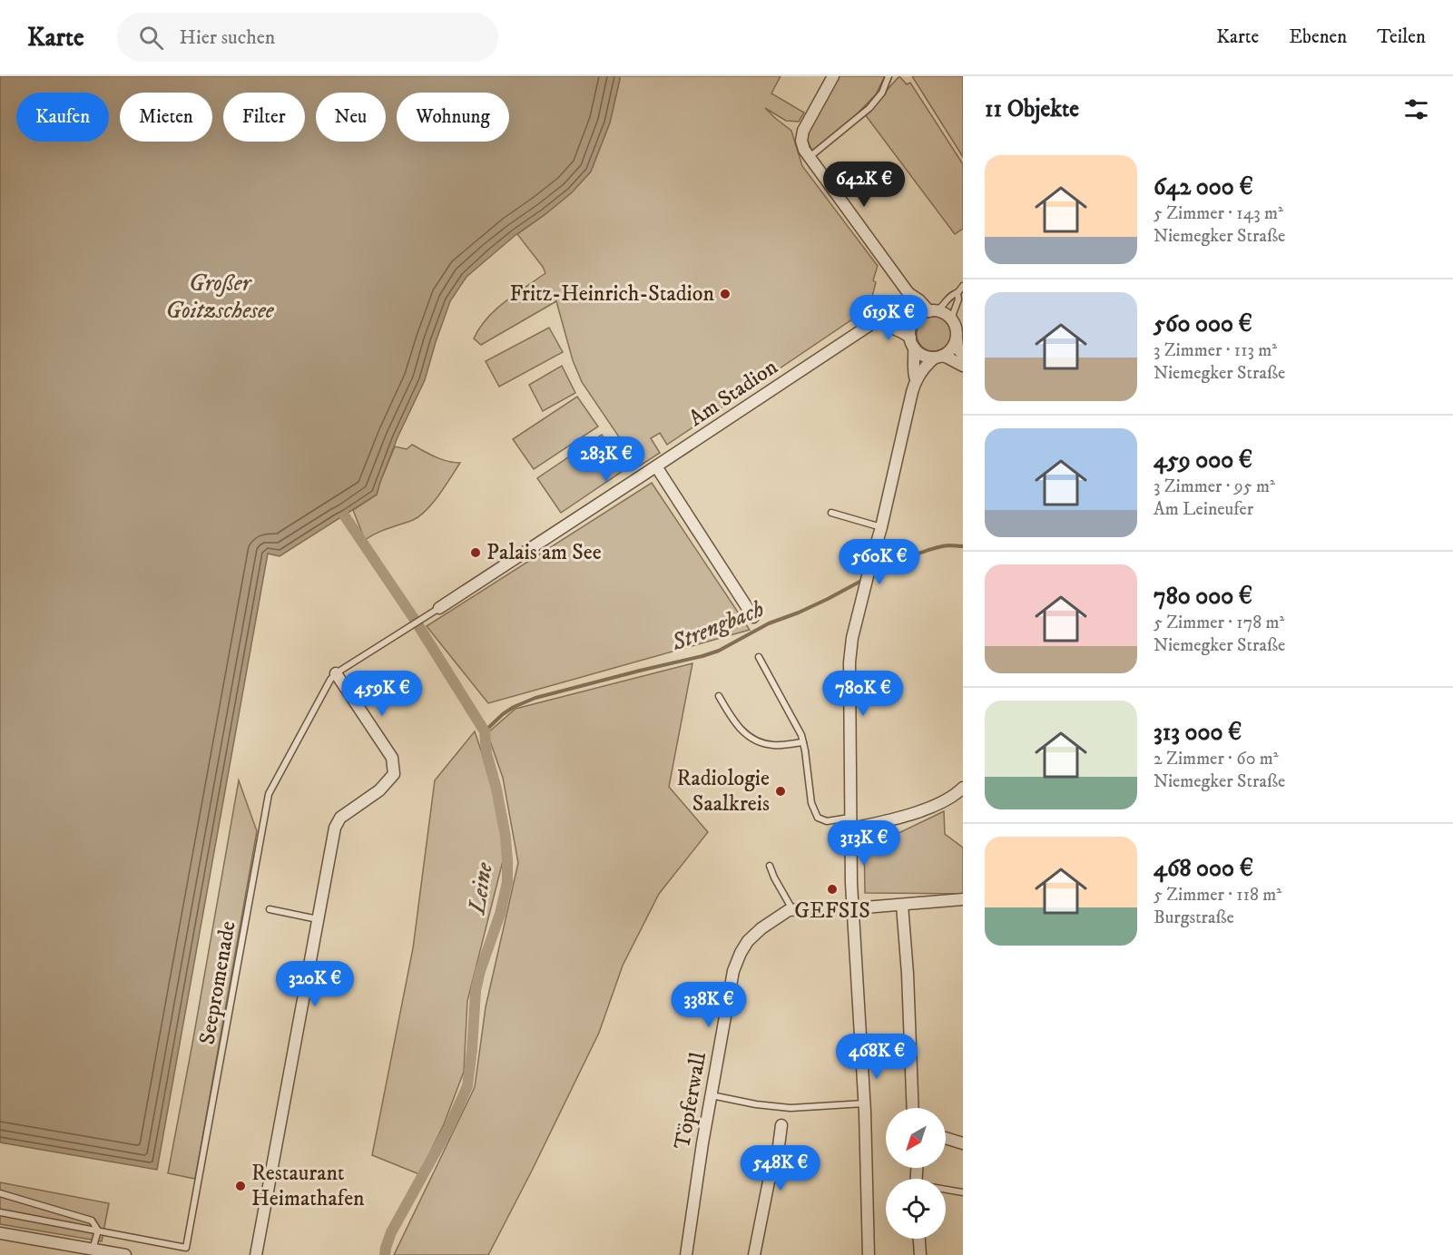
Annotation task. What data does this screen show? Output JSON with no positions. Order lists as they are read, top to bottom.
{
  "streets": {
    "street": ["Am Stadion", "Töpferwall"],
    "lane": ["Seepromenade"]
  },
  "crossings": [
    ["Am Stadion", "Seepromenade"]
  ],
  "water": ["Großer Goitzschesee", "Strengbach", "Leine"],
  "places": [
    "Fritz-Heinrich-Stadion",
    "Palais am See",
    "Radiologie Saalkreis",
    "GEFSIS",
    "Restaurant Heimathafen"
  ],
  "north": "bottom left",
  "page": {
    "header": "Karte",
    "search": "Hier suchen",
    "nav": ["Karte", "Ebenen", "Teilen"],
    "heading": "11 Objekte",
    "chip": [
      "Kaufen",
      "Mieten",
      "Filter",
      "Neu",
      "Wohnung"
    ],
    "list": [
      {
        "name": "642 000 €",
        "note": "5 Zimmer · 143 m² · Niemegker Straße"
      },
      {
        "name": "560 000 €",
        "note": "3 Zimmer · 113 m² · Niemegker Straße"
      },
      {
        "name": "459 000 €",
        "note": "3 Zimmer · 95 m² · Am Leineufer"
      },
      {
        "name": "780 000 €",
        "note": "5 Zimmer · 178 m² · Niemegker Straße"
      },
      {
        "name": "313 000 €",
        "note": "2 Zimmer · 60 m² · Niemegker Straße"
      },
      {
        "name": "468 000 €",
        "note": "5 Zimmer · 118 m² · Burgstraße"
      }
    ],
    "price": [
      "642K €",
      "619K €",
      "283K €",
      "560K €",
      "459K €",
      "780K €",
      "313K €",
      "320K €",
      "338K €",
      "468K €",
      "548K €"
    ]
  }
}
